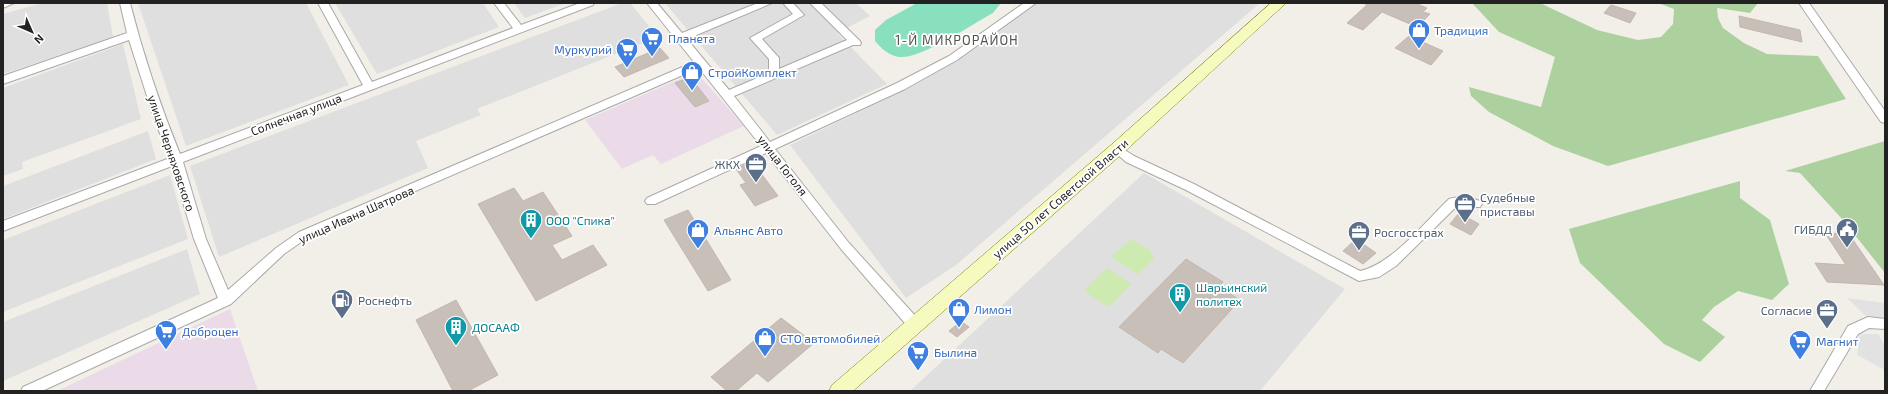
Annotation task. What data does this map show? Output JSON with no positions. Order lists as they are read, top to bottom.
{
  "streets": {
    "street": [
      "Солнечная улица",
      "улица Черняховского",
      "улица Гоголя",
      "улица 50 лет Советской Власти",
      "улица Ивана Шатрова"
    ]
  },
  "crossings": [
    ["Солнечная улица", "улица Черняховского"],
    ["улица Черняховского", "улица Ивана Шатрова"],
    ["улица Гоголя", "улица 50 лет Советской Власти"],
    ["улица Гоголя", "улица Ивана Шатрова"]
  ],
  "districts": ["1-Й МИКРОРАЙОН"],
  "places": {
    "shop": [
      "Традиция",
      "СтройКомплект",
      "Альянс Авто",
      "Лимон",
      "СТО автомобилей"
    ],
    "supermarket": [
      "Планета",
      "Муркурий",
      "Доброцен",
      "Магнит",
      "Былина"
    ],
    "office": [
      "ЖКХ",
      "Судебные приставы",
      "Росгосстрах",
      "Согласие"
    ],
    "building": ["ООО \"Спика\"", "Шарьинский политех", "ДОСААФ"],
    "public building": ["ГИБДД"],
    "fuel station": ["Роснефть"]
  },
  "north": "bottom right"
}
